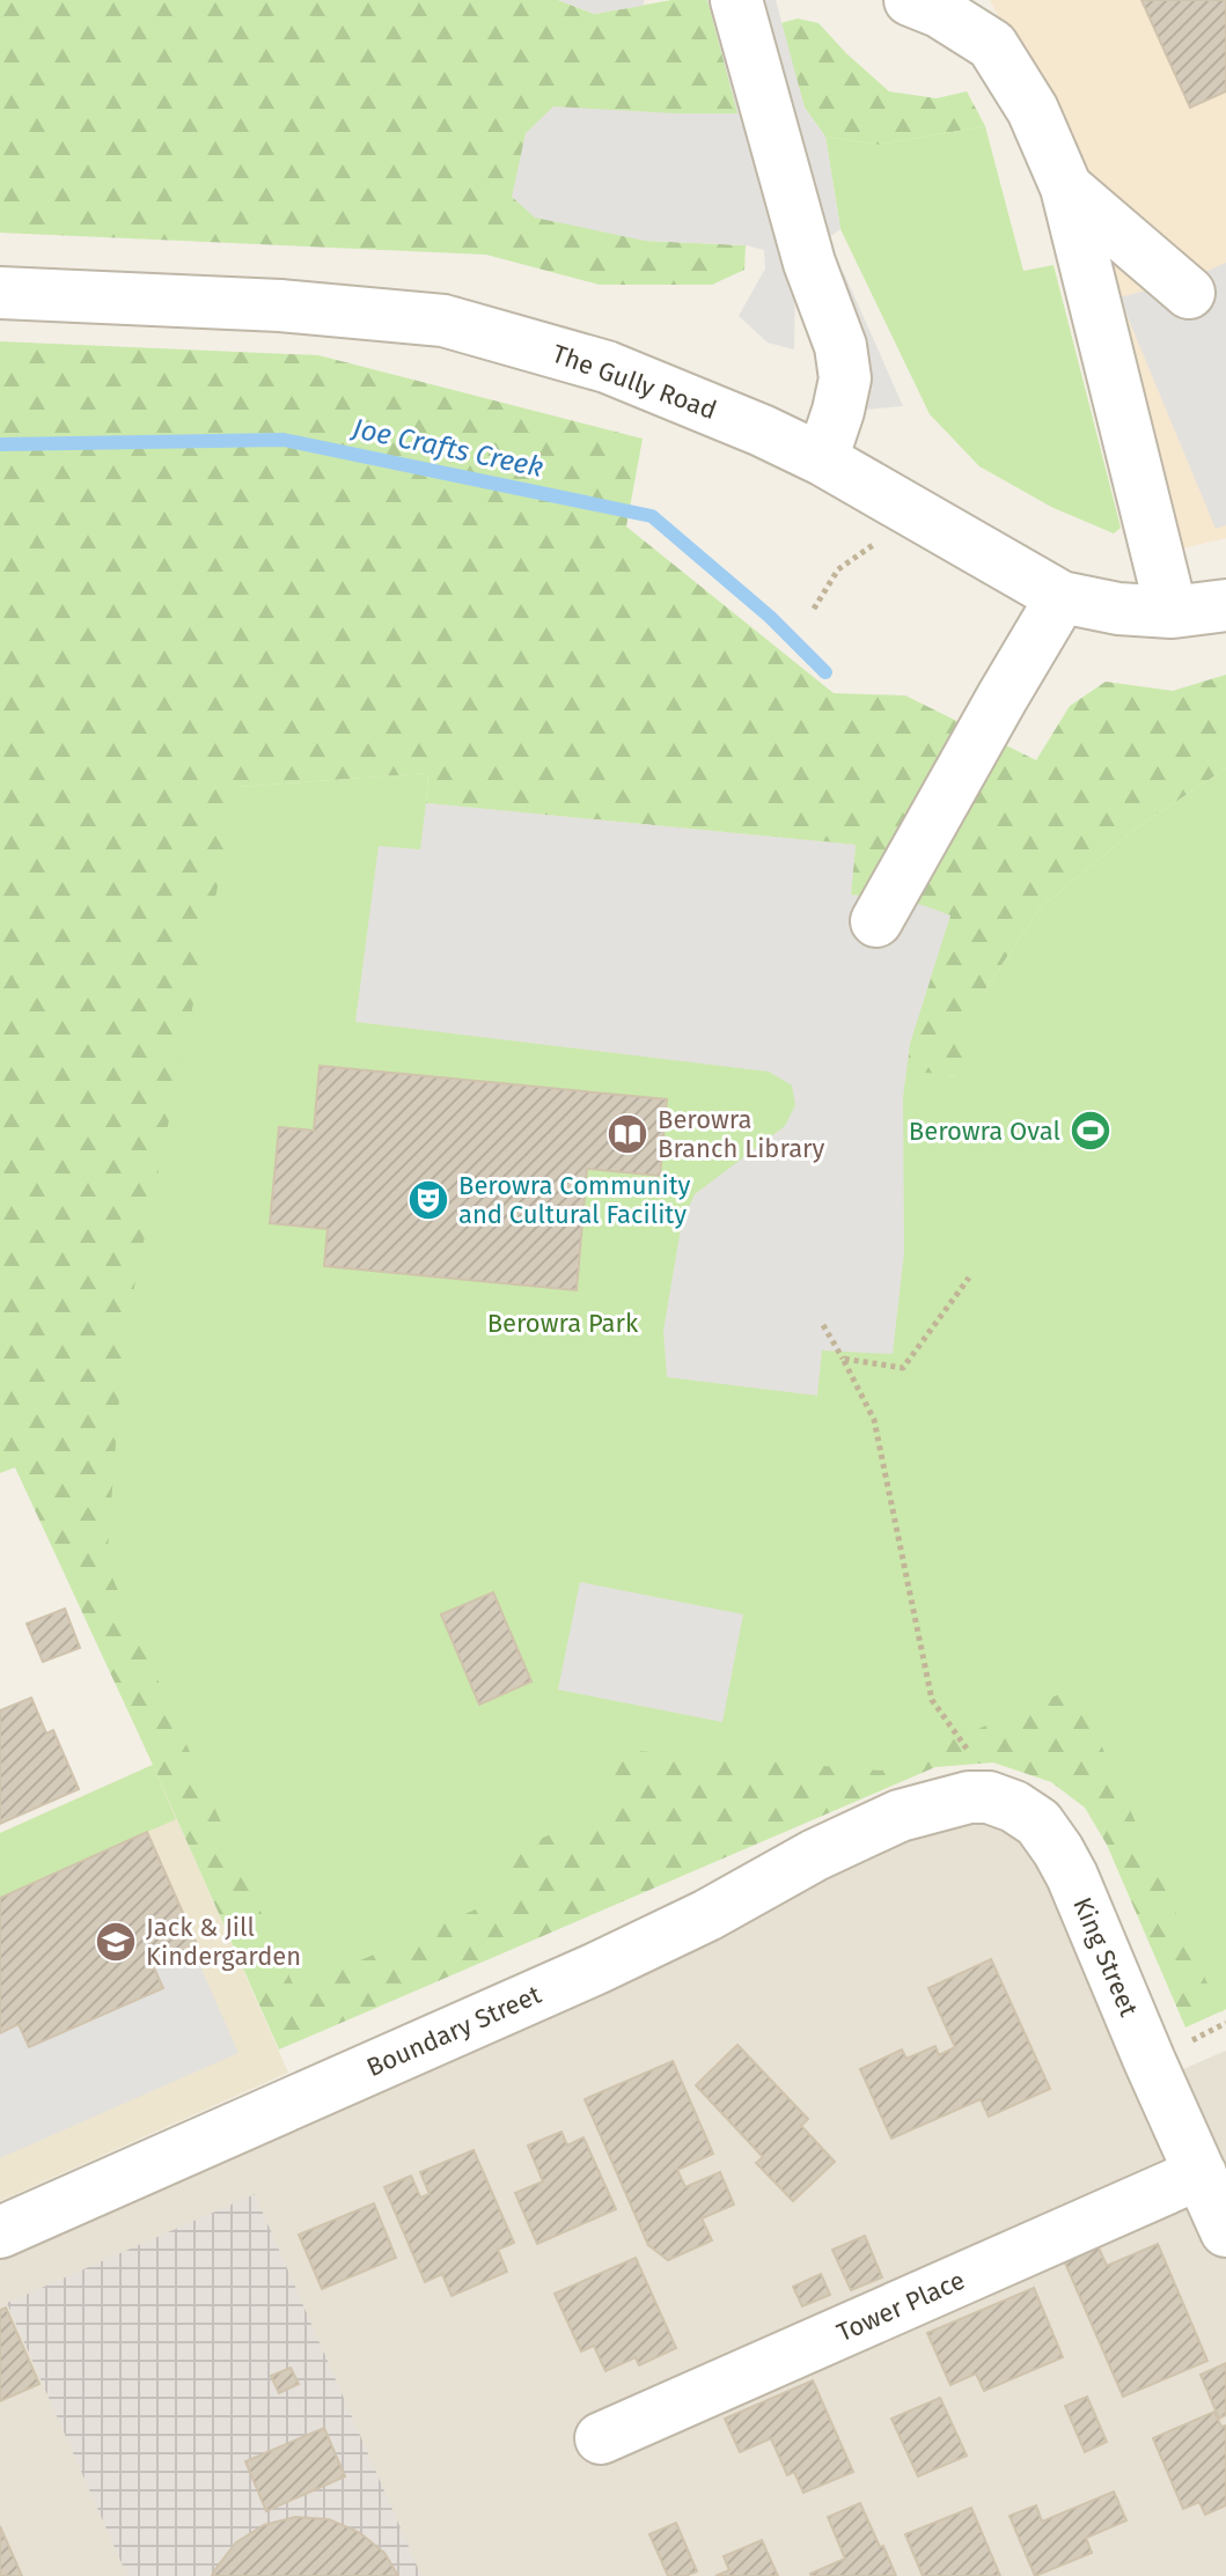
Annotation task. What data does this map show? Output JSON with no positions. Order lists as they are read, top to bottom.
{
  "streets": {
    "street": [
      "The Gully Road",
      "King Street",
      "Boundary Street",
      "Tower Place"
    ]
  },
  "crossings": [
    ["King Street", "Boundary Street"],
    ["King Street", "Tower Place"]
  ],
  "water": ["Joe Crafts Creek"],
  "parks": ["Berowra Park"],
  "places": {
    "sports": ["Berowra Oval"],
    "library": ["Berowra Branch Library"],
    "theatre": ["Berowra Community and Cultural Facility"],
    "school or university": ["Jack & Jill Kindergarden"]
  }
}
